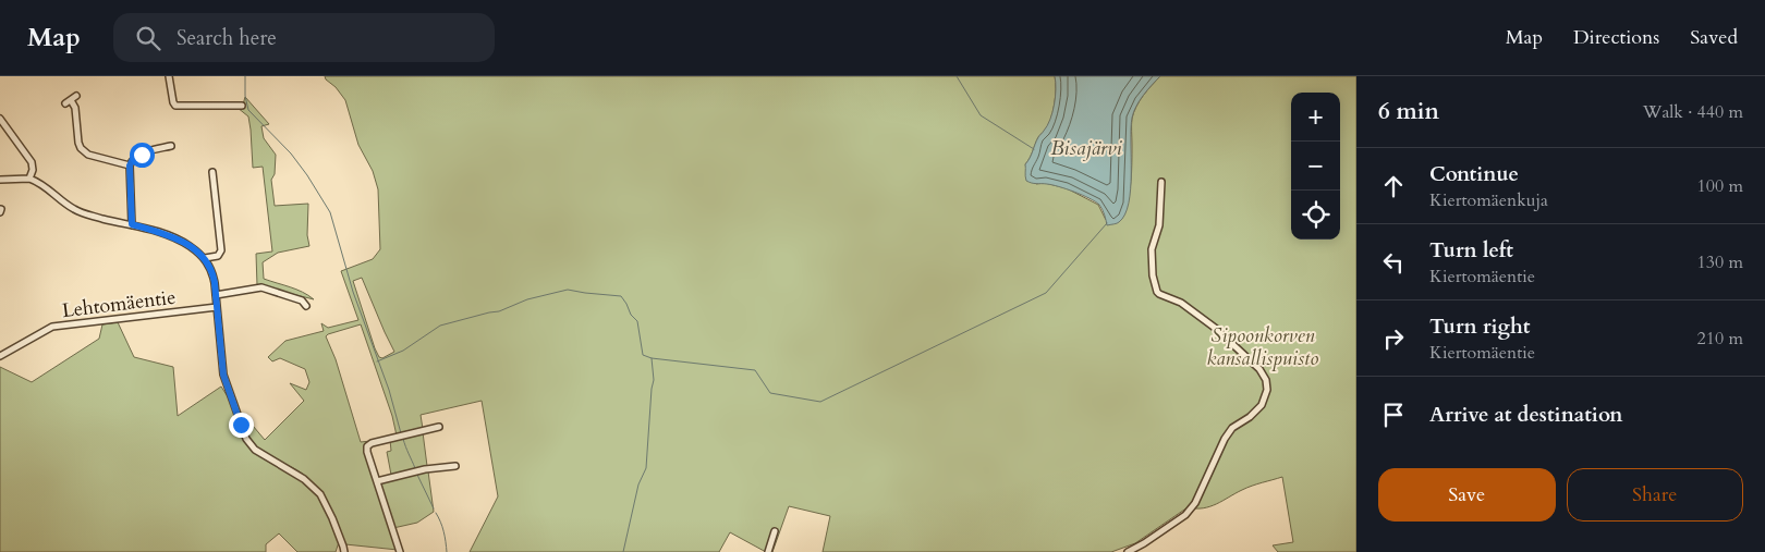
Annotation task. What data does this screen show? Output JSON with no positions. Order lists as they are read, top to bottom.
{
  "streets": {
    "street": ["Lehtomäentie"]
  },
  "water": ["Bisajärvi"],
  "parks": ["Sipoonkorven kansallispuisto"],
  "page": {
    "header": "Map",
    "search": "Search here",
    "nav": ["Map", "Directions", "Saved"],
    "heading": ["6 min", "Walk · 440 m"],
    "map_buttons": ["+", "−"],
    "list": [
      ["Continue", "Kiertomäenkuja", "100 m"],
      ["Turn left", "Kiertomäentie", "130 m"],
      ["Turn right", "Kiertomäentie", "210 m"],
      "Arrive at destination"
    ],
    "buttons": ["Save", "Share"]
  }
}
